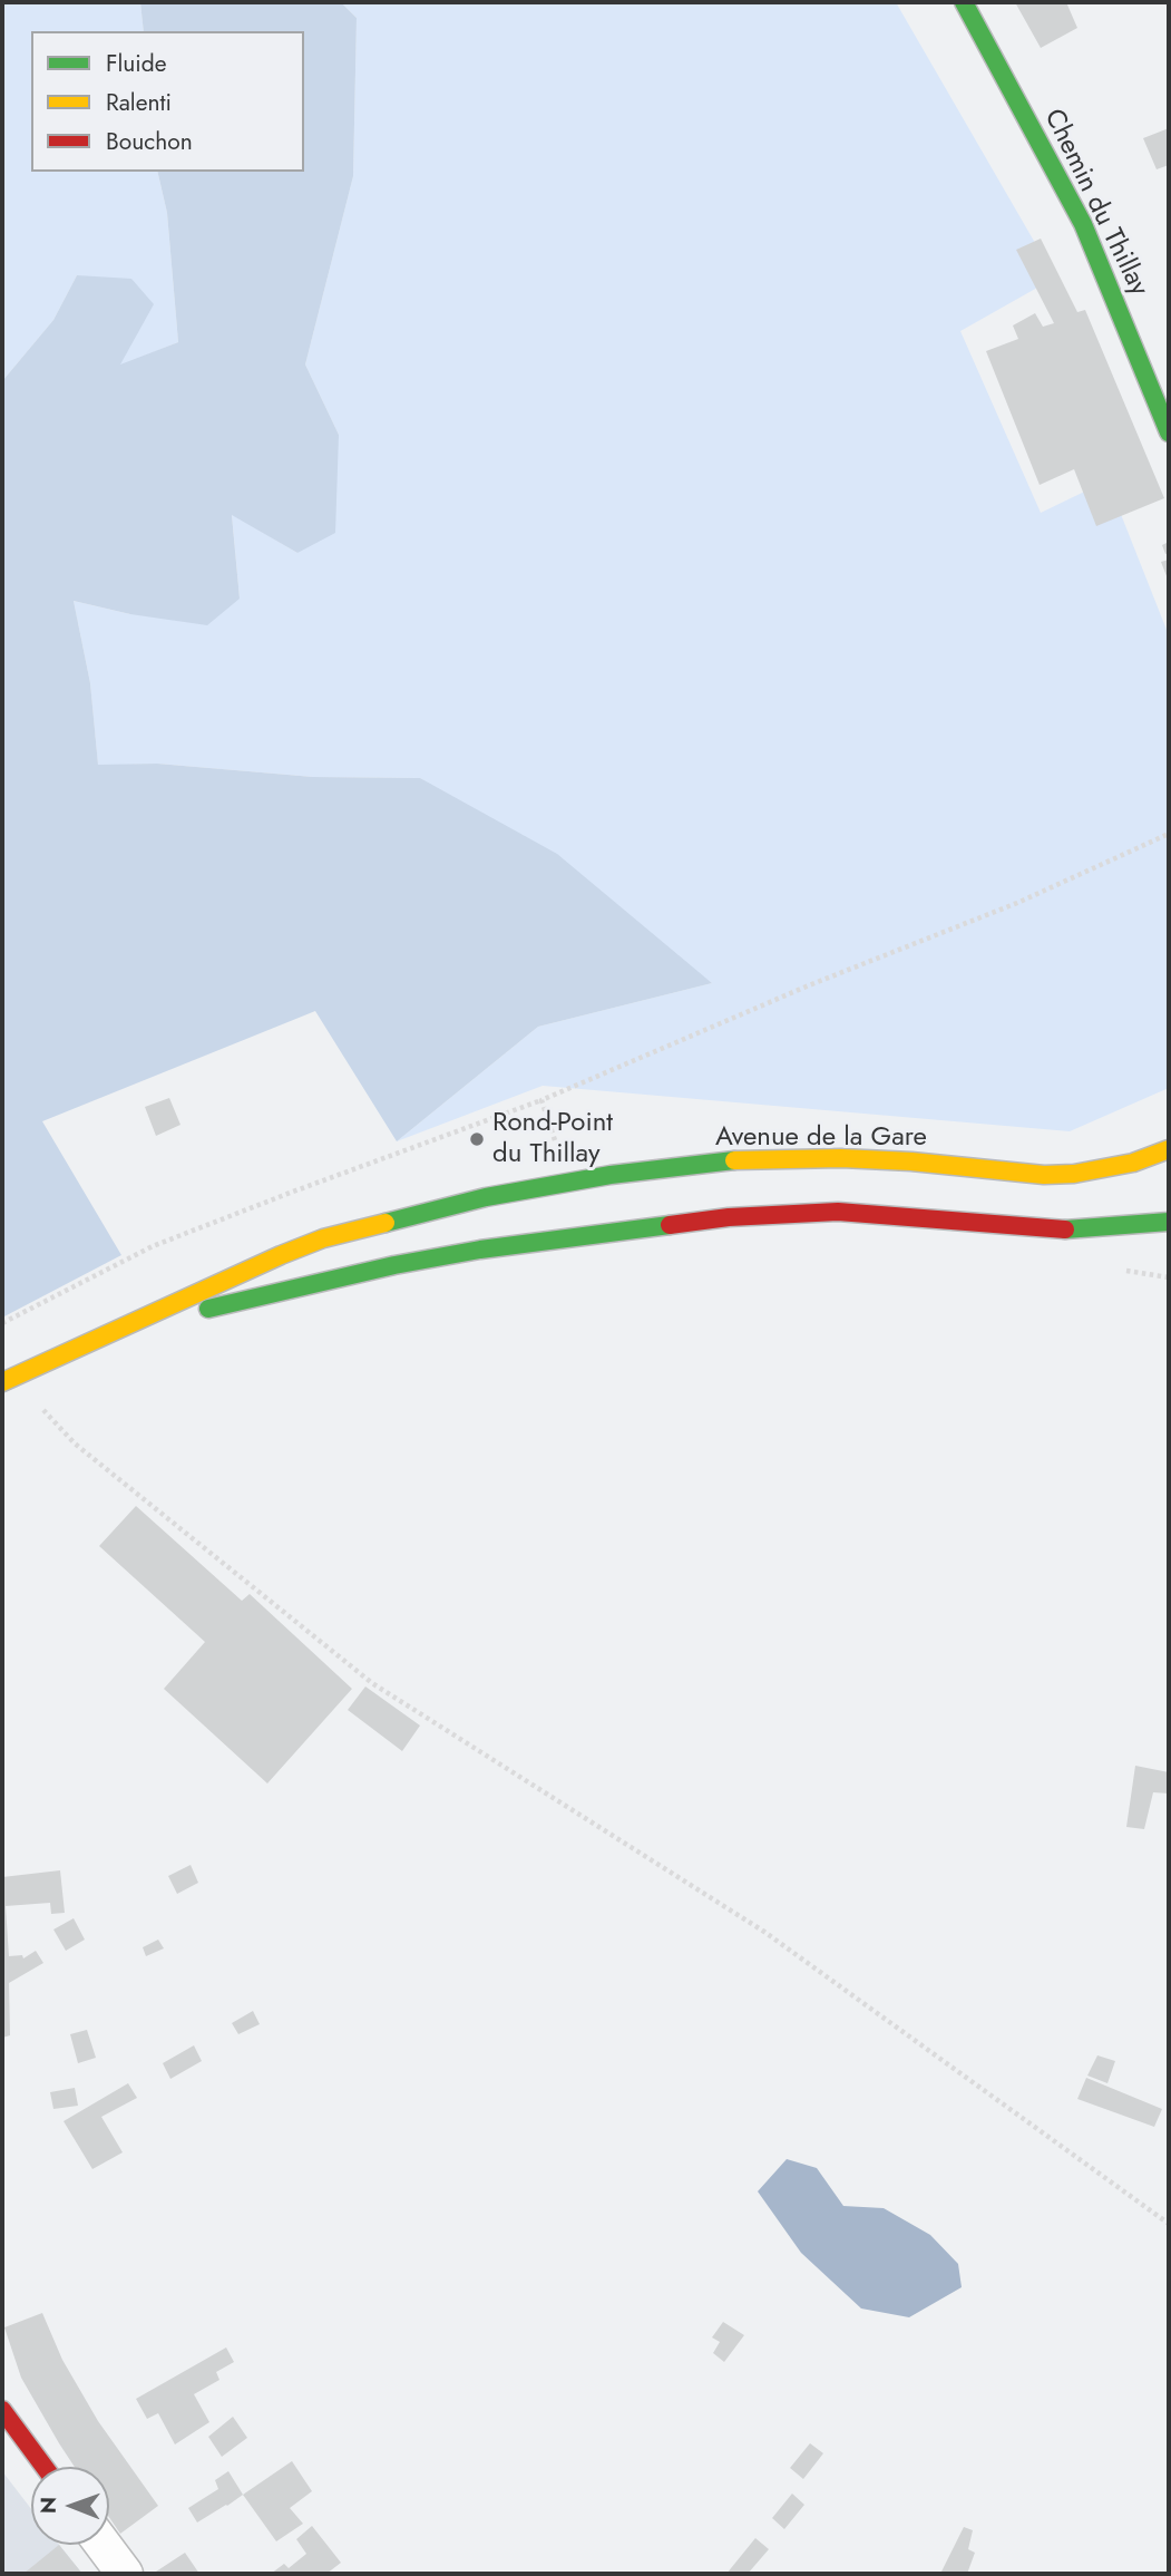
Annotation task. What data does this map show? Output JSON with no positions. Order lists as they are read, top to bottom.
{
  "streets": {
    "main road": ["Chemin du Thillay", "Avenue de la Gare"]
  },
  "places": ["Rond-Point du Thillay"],
  "legend": ["Fluide", "Ralenti", "Bouchon"],
  "north": "left"
}
